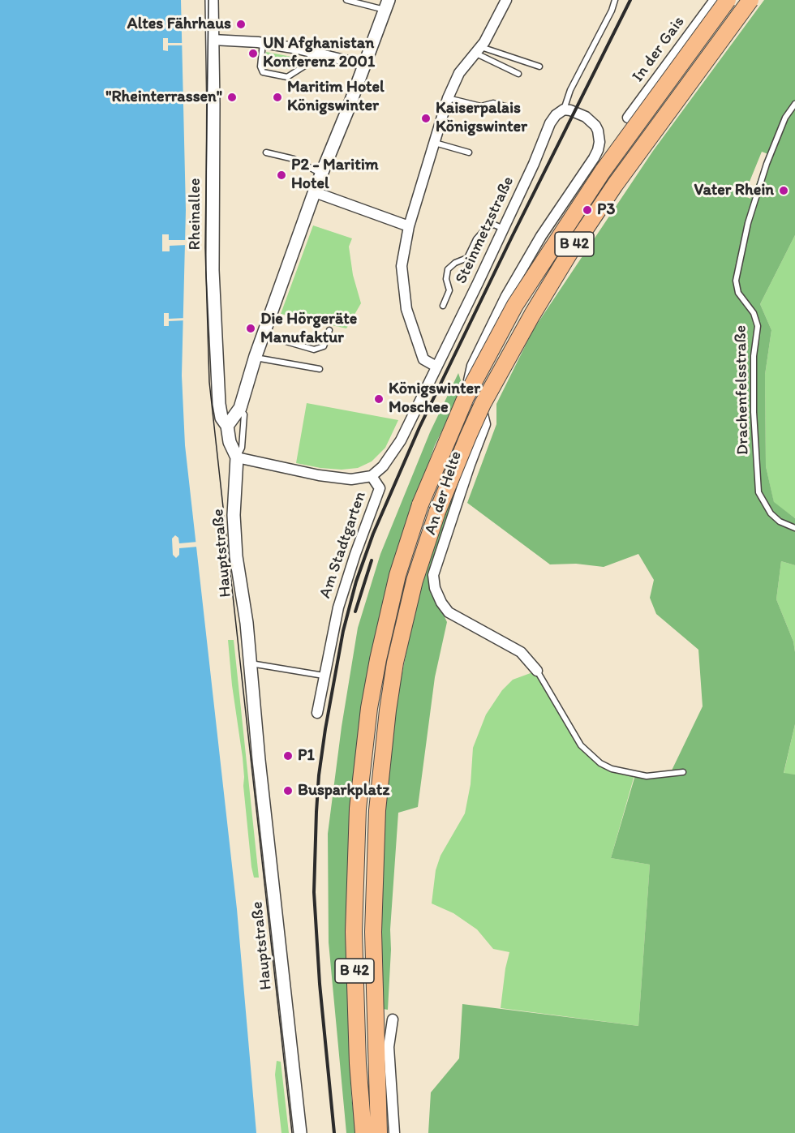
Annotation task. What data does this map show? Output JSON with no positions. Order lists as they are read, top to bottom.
{
  "streets": {
    "highway": ["B 42"],
    "street": [
      "In der Gais",
      "Rheinallee",
      "Steinmetzstraße",
      "An der Helte",
      "Am Stadtgarten",
      "Hauptstraße"
    ],
    "lane": ["Drachenfelsstraße"]
  },
  "crossings": [
    ["Rheinallee", "Hauptstraße"],
    ["Steinmetzstraße", "An der Helte"],
    ["Steinmetzstraße", "Am Stadtgarten"]
  ],
  "places": [
    "Altes Fährhaus",
    "UN Afghanistan Konferenz 2001",
    "\"Rheinterrassen\"",
    "Maritim Hotel Königswinter",
    "Kaiserpalais Königswinter",
    "P2 - Maritim Hotel",
    "Vater Rhein",
    "P3",
    "Die Hörgeräte Manufaktur",
    "Königswinter Moschee",
    "P1",
    "Busparkplatz"
  ]
}
